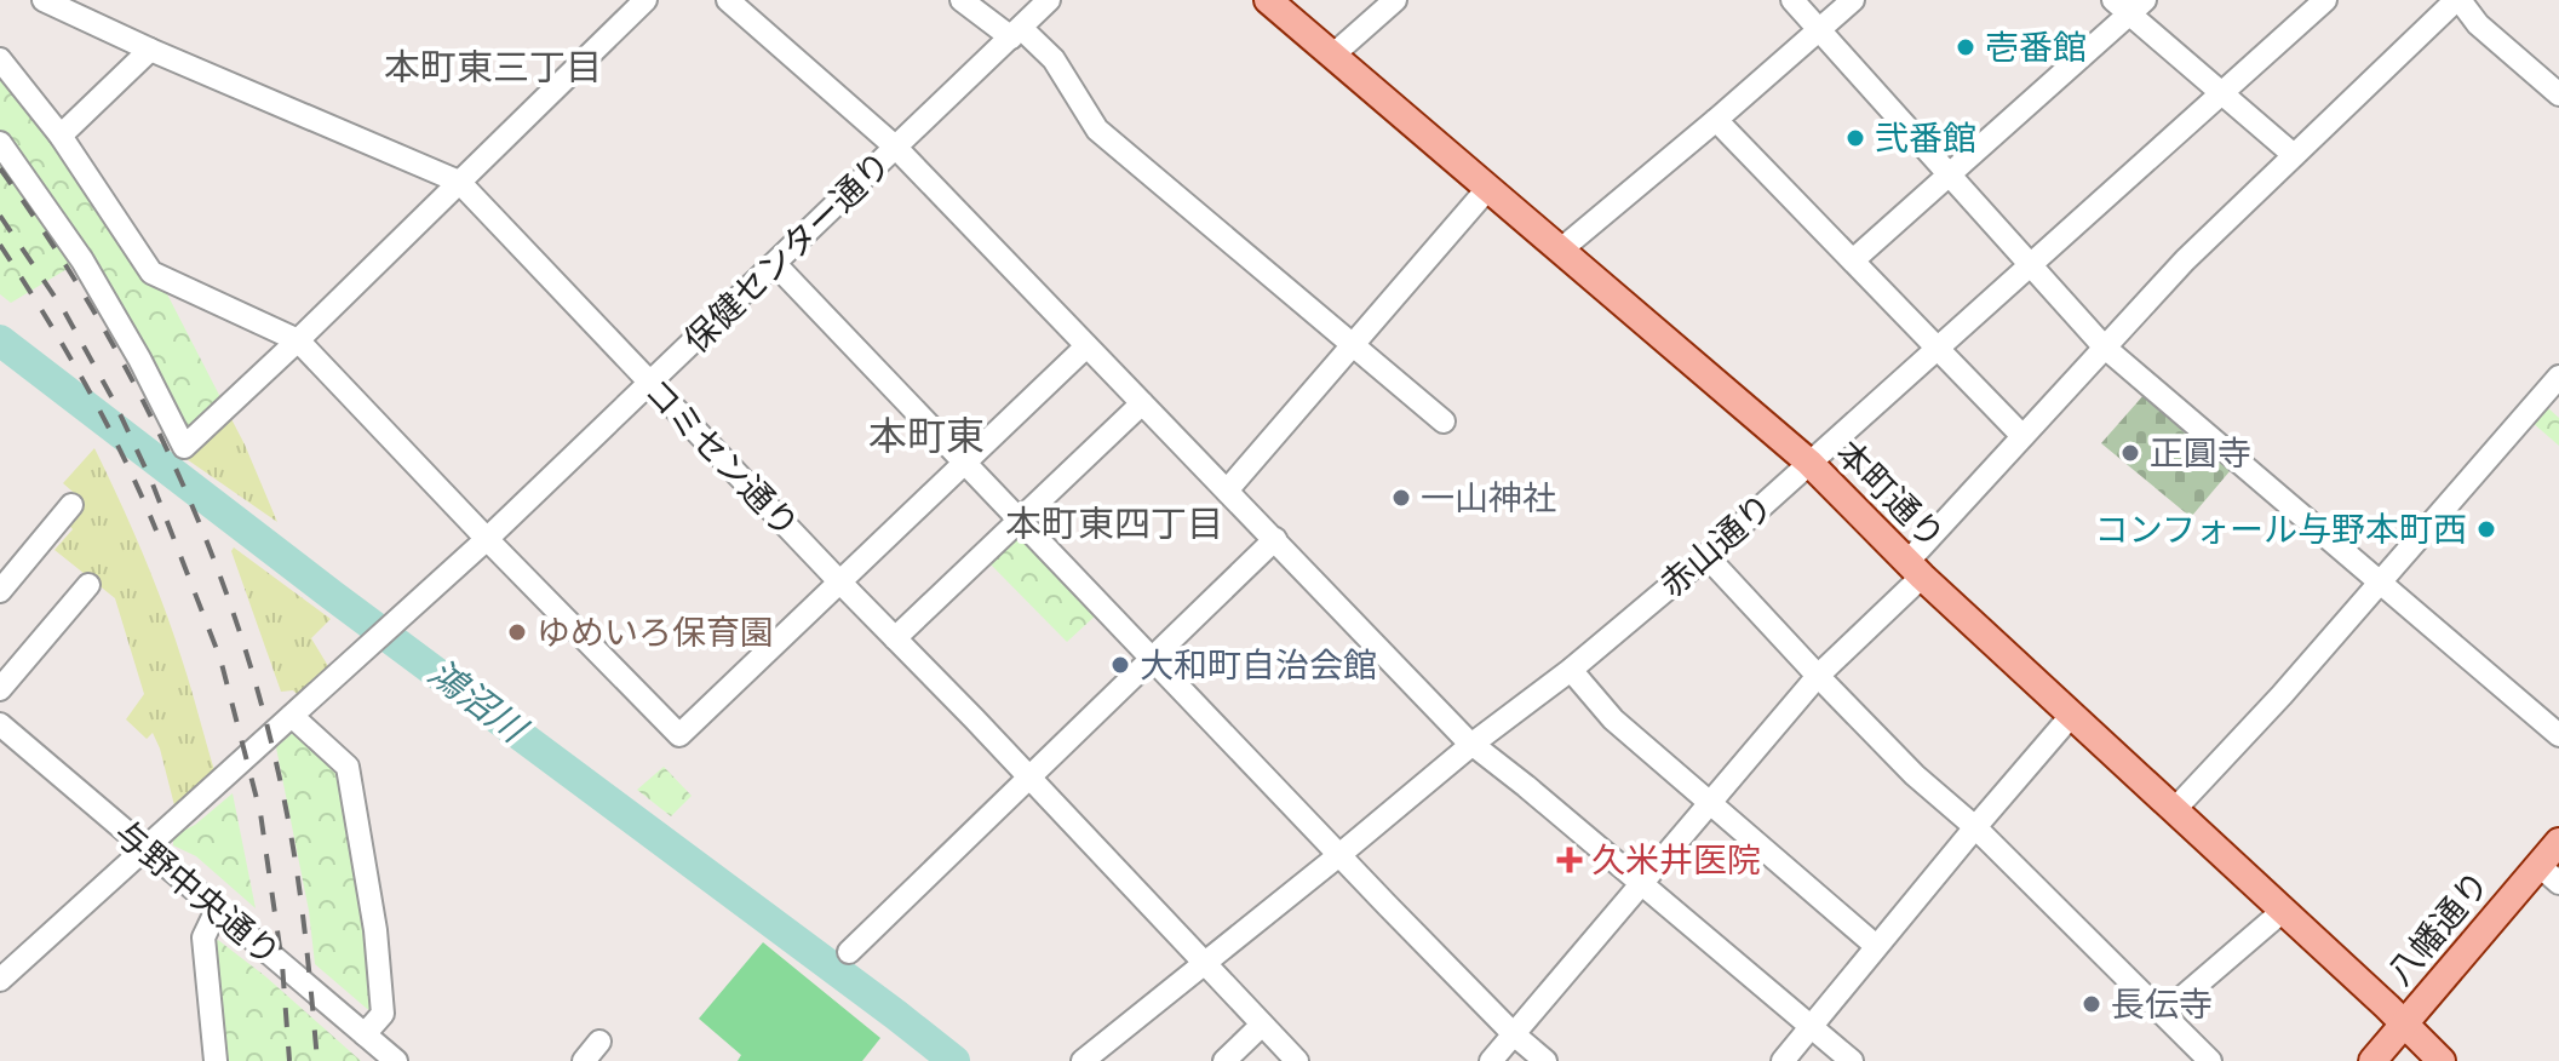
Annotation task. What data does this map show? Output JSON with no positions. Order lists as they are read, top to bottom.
{
  "streets": {
    "main road": ["本町通り", "八幡通り"],
    "street": [
      "保健センター通り",
      "コミセン通り",
      "赤山通り",
      "与野中央通り"
    ]
  },
  "crossings": [
    ["保健センター通り", "コミセン通り"],
    ["コミセン通り", "赤山通り"],
    ["本町通り", "赤山通り"],
    ["本町通り", "八幡通り"]
  ],
  "districts": ["本町東三丁目", "本町東", "本町東四丁目"],
  "water": ["鴻沼川"],
  "places": {
    "other": [
      "壱番館",
      "弐番館",
      "正圓寺",
      "一山神社",
      "コンフォール与野本町西",
      "ゆめいろ保育園",
      "大和町自治会館",
      "長伝寺"
    ],
    "health": ["久米井医院"]
  }
}
